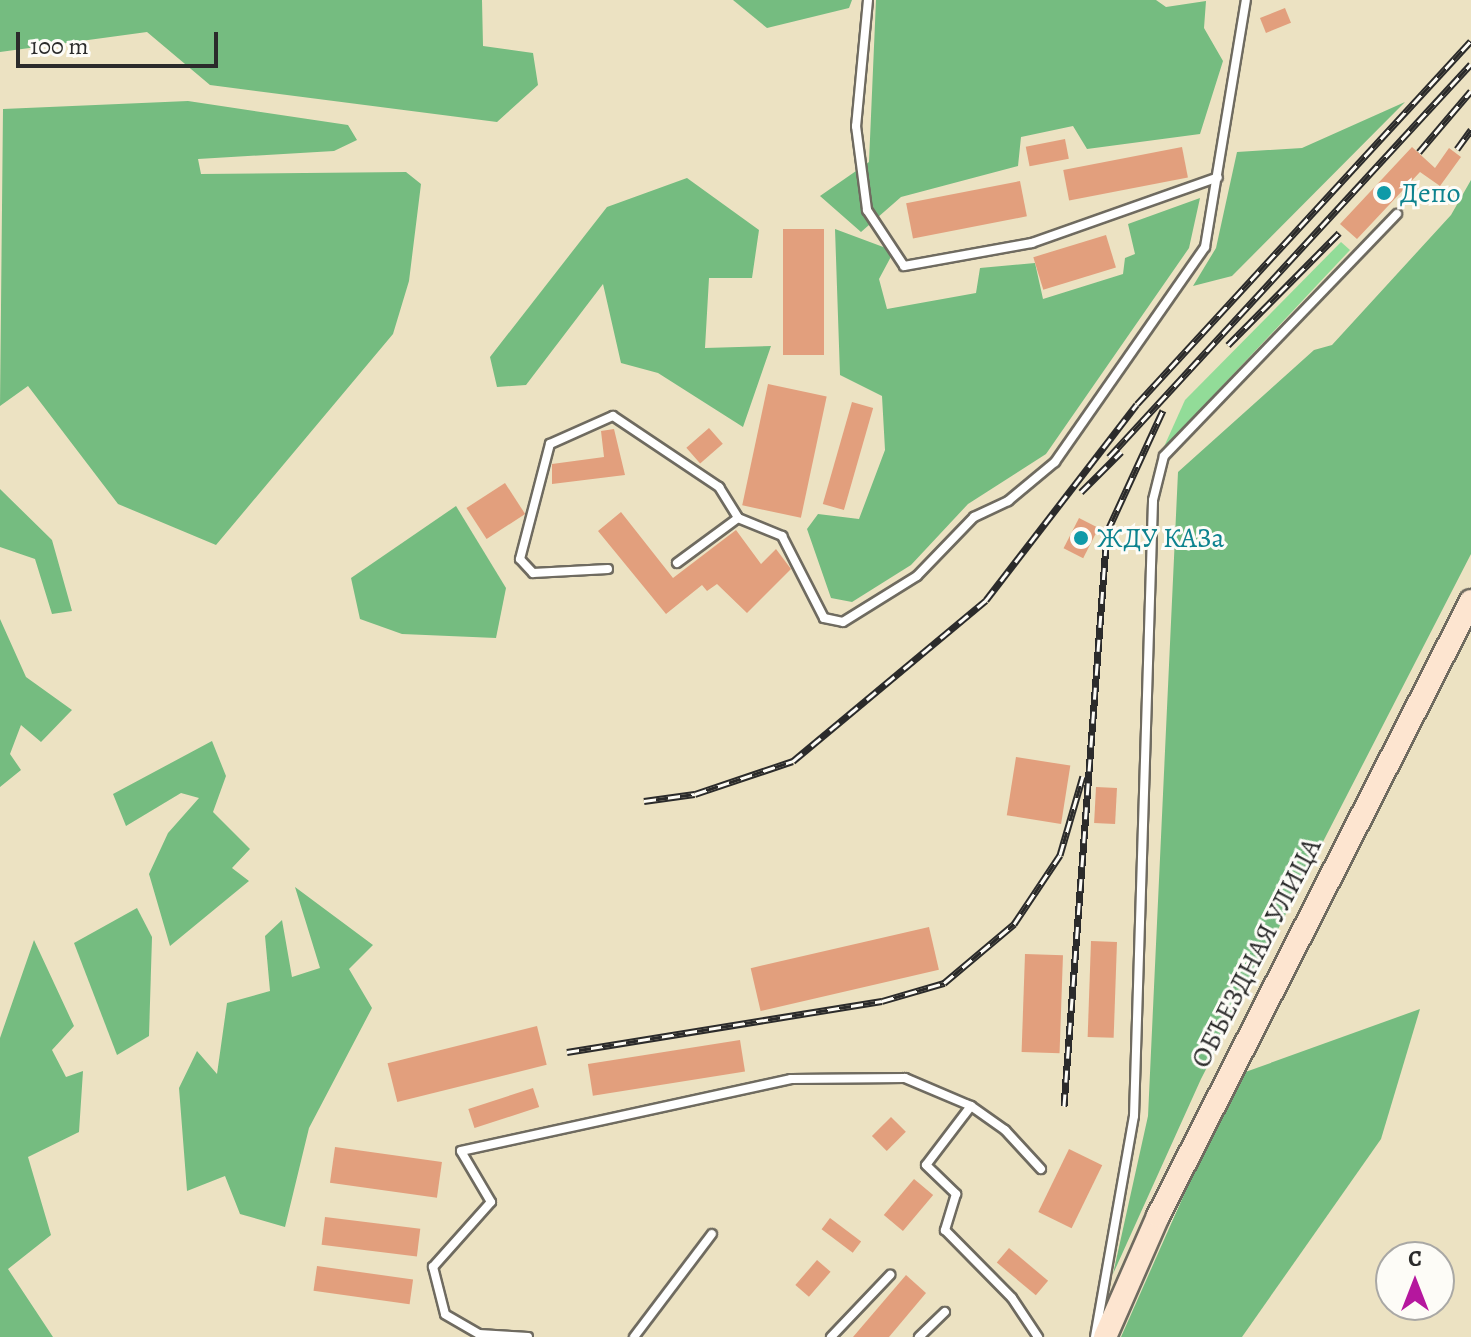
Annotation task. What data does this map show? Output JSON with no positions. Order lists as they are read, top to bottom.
{
  "streets": {
    "main road": ["ОБЪЕЗДНАЯ УЛИЦА"]
  },
  "places": ["Депо", "ЖДУ КАЗа"],
  "scale_bar": "100 m",
  "north": "top"
}
